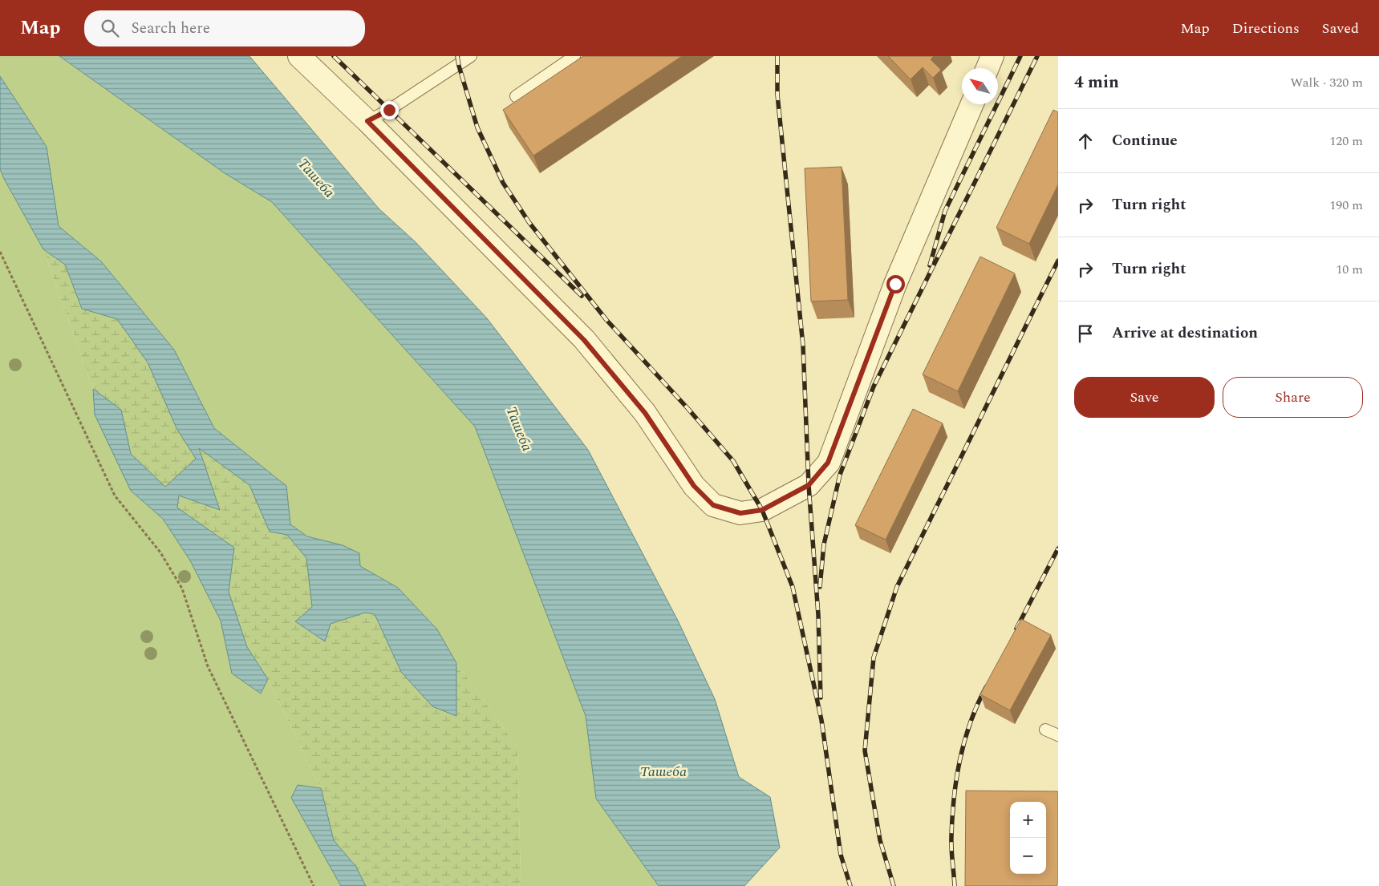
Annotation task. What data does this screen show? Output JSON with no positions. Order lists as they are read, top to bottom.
{
  "water": ["Ташеба"],
  "north": "top left",
  "page": {
    "header": "Map",
    "search": "Search here",
    "nav": ["Map", "Directions", "Saved"],
    "heading": ["4 min", "Walk · 320 m"],
    "list": [
      ["Continue", "120 m"],
      ["Turn right", "190 m"],
      ["Turn right", "10 m"],
      "Arrive at destination"
    ],
    "buttons": ["Save", "Share"],
    "map_buttons": ["+", "−"]
  }
}
